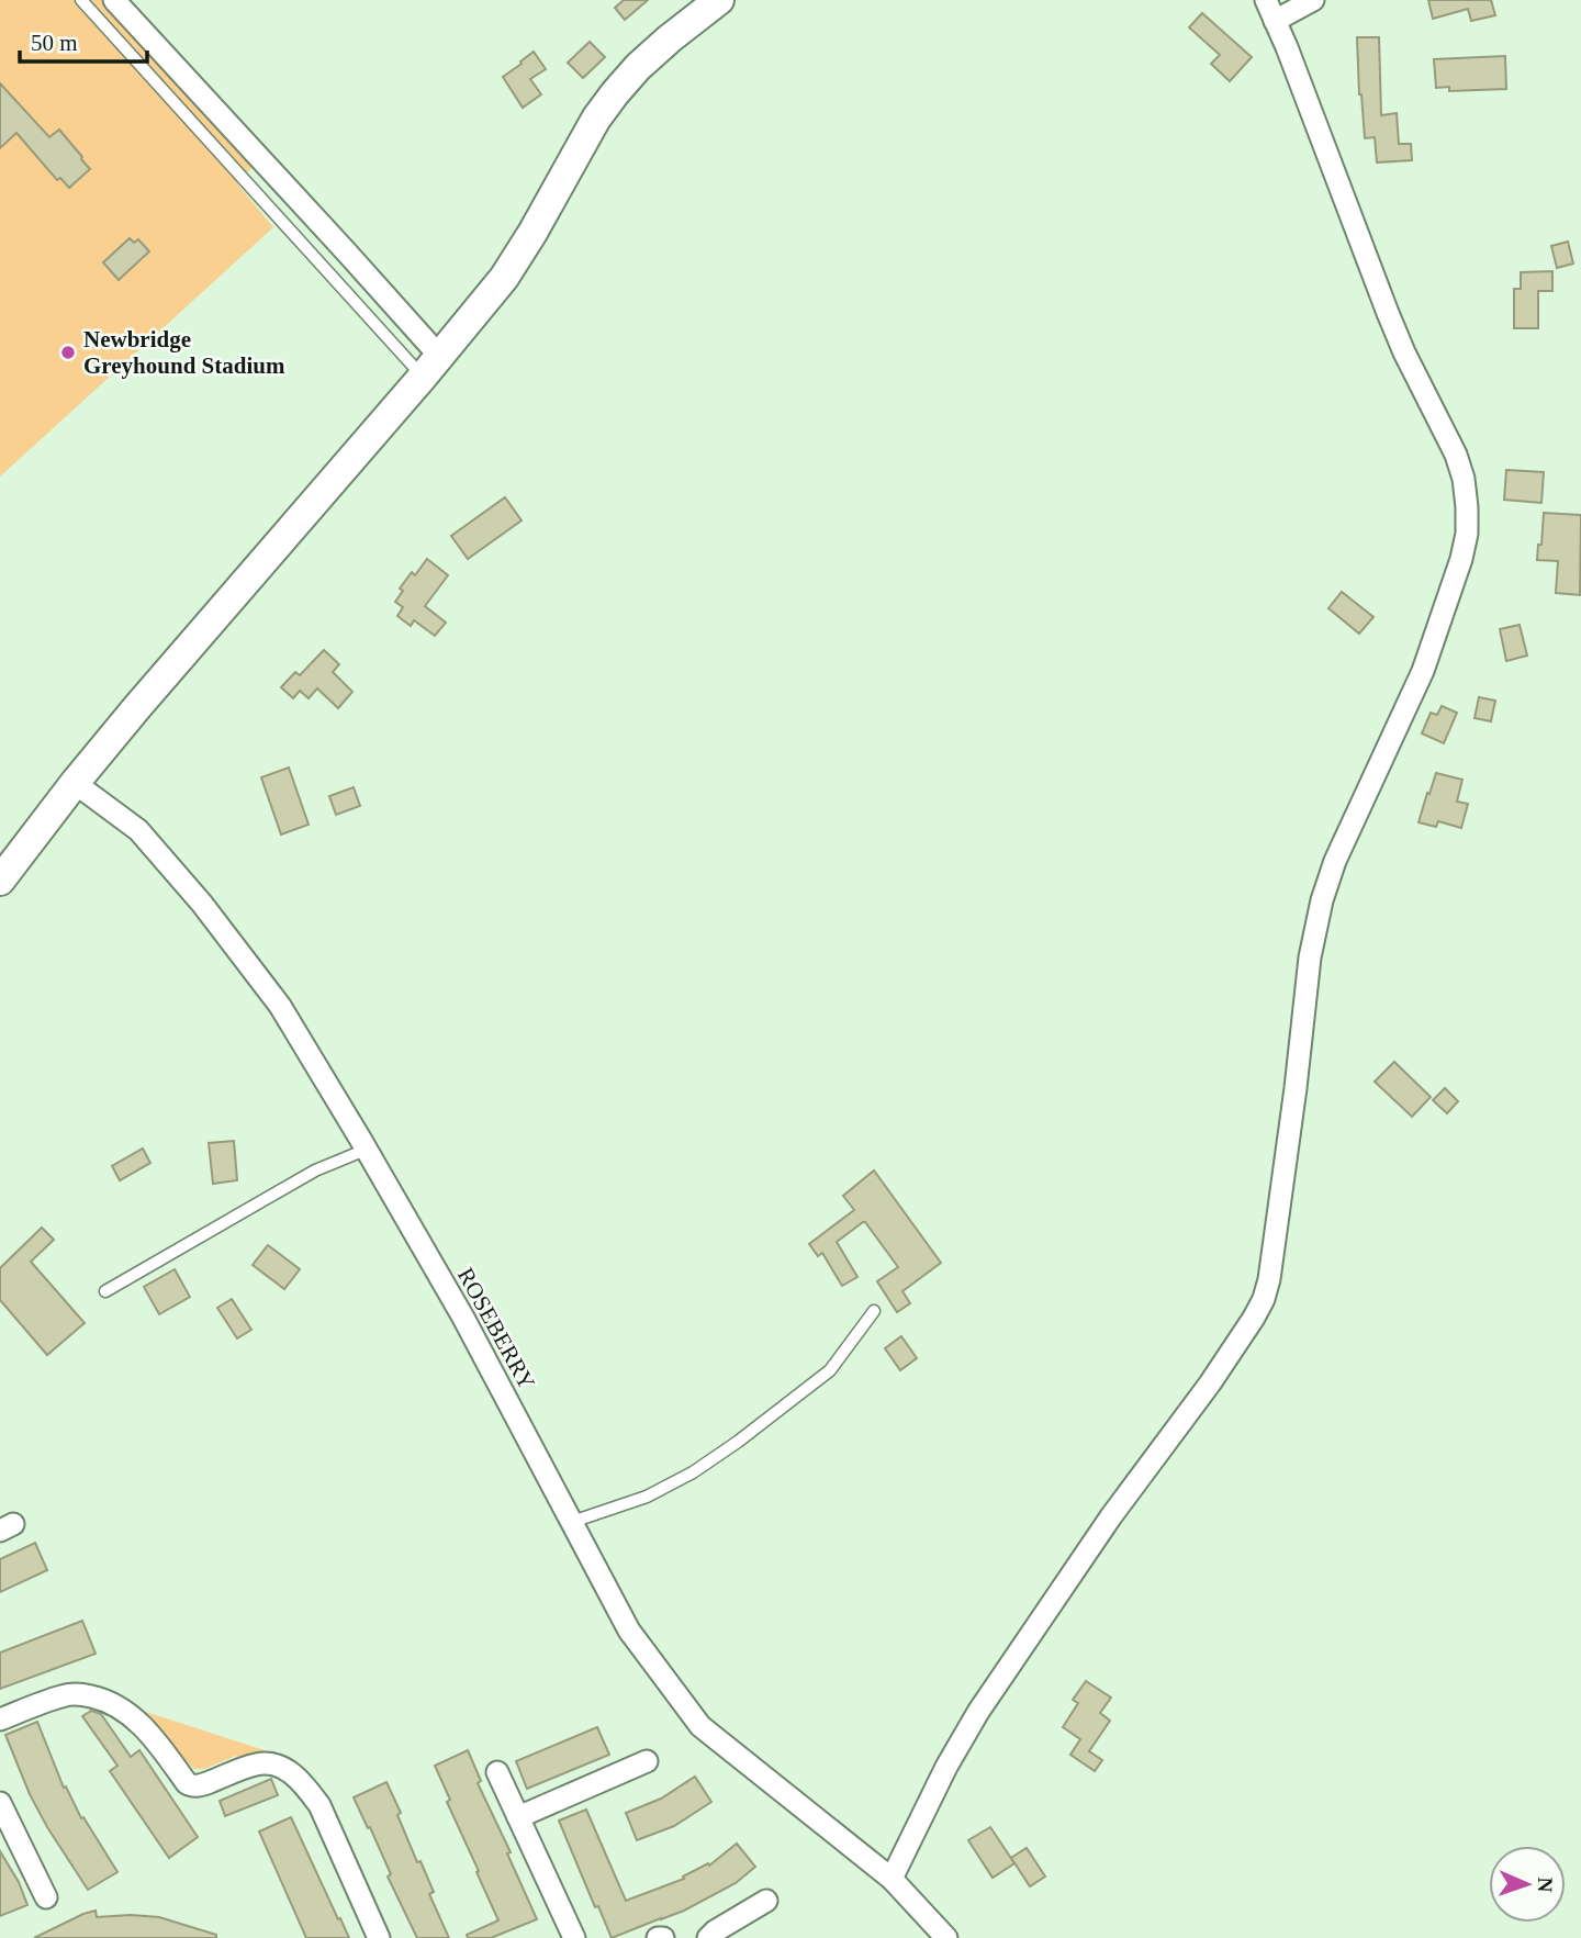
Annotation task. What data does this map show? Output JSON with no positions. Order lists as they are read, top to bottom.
{
  "streets": {
    "street": ["ROSEBERRY"]
  },
  "places": ["Newbridge Greyhound Stadium"],
  "scale_bar": "50 m",
  "north": "right"
}
